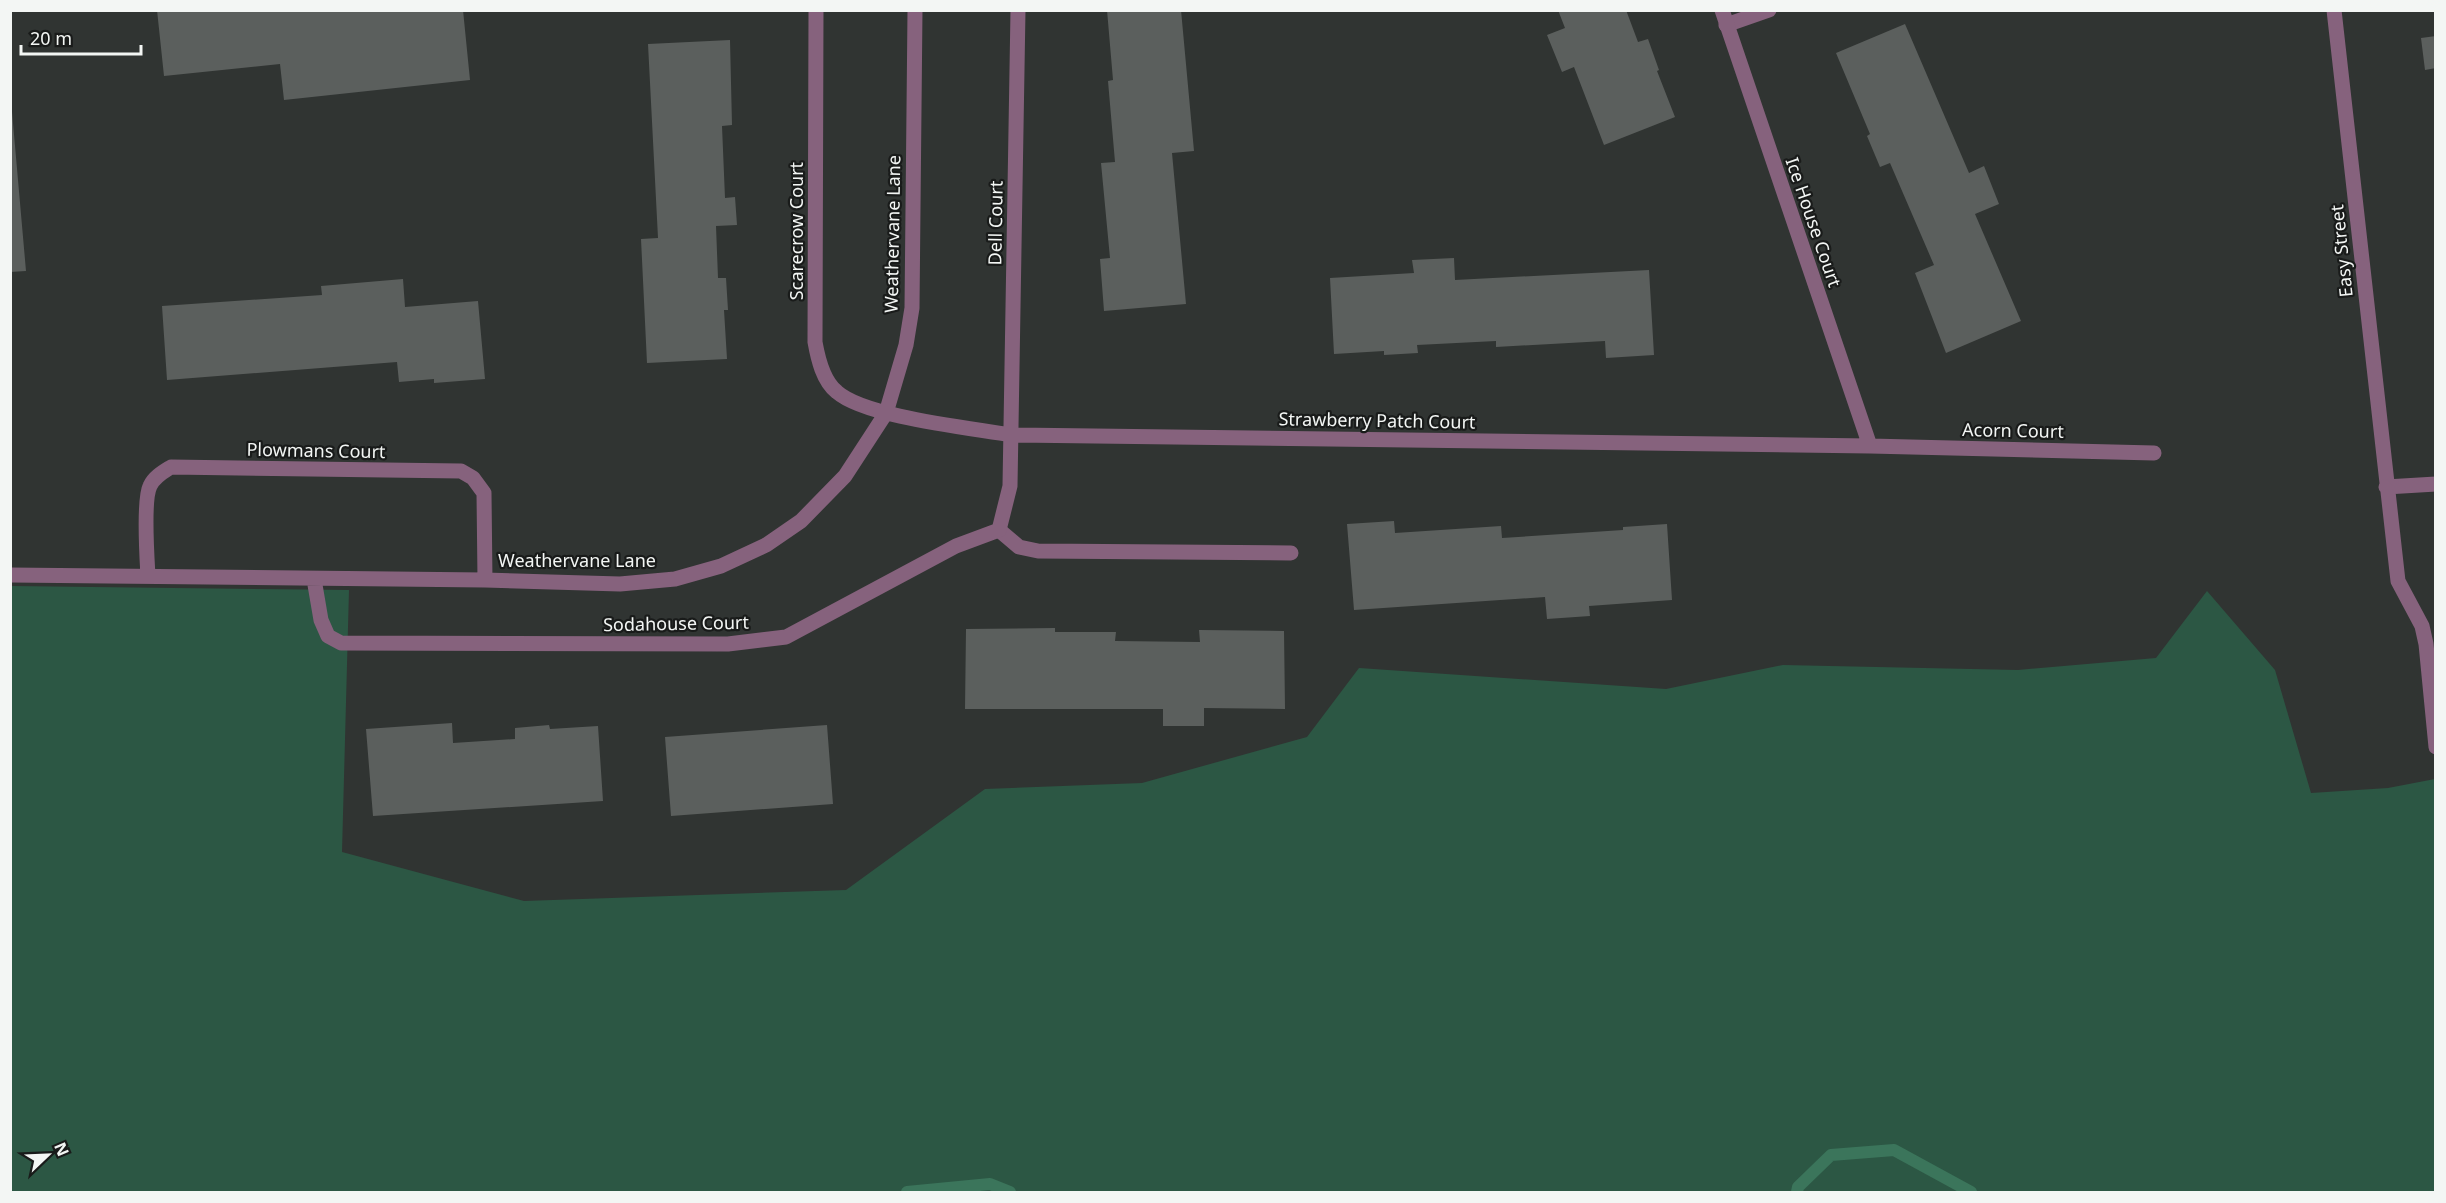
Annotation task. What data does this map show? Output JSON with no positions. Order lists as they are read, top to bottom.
{
  "streets": {
    "street": [
      "Ice House Court",
      "Dell Court",
      "Scarecrow Court",
      "Weathervane Lane",
      "Easy Street",
      "Strawberry Patch Court",
      "Acorn Court",
      "Plowmans Court",
      "Sodahouse Court"
    ]
  },
  "crossings": [
    ["Ice House Court", "Strawberry Patch Court"],
    ["Ice House Court", "Acorn Court"],
    ["Dell Court", "Strawberry Patch Court"],
    ["Scarecrow Court", "Weathervane Lane"],
    ["Scarecrow Court", "Strawberry Patch Court"],
    ["Weathervane Lane", "Strawberry Patch Court"],
    ["Weathervane Lane", "Plowmans Court"],
    ["Weathervane Lane", "Sodahouse Court"],
    ["Strawberry Patch Court", "Acorn Court"]
  ],
  "scale_bar": "20 m",
  "north": "top right"
}
